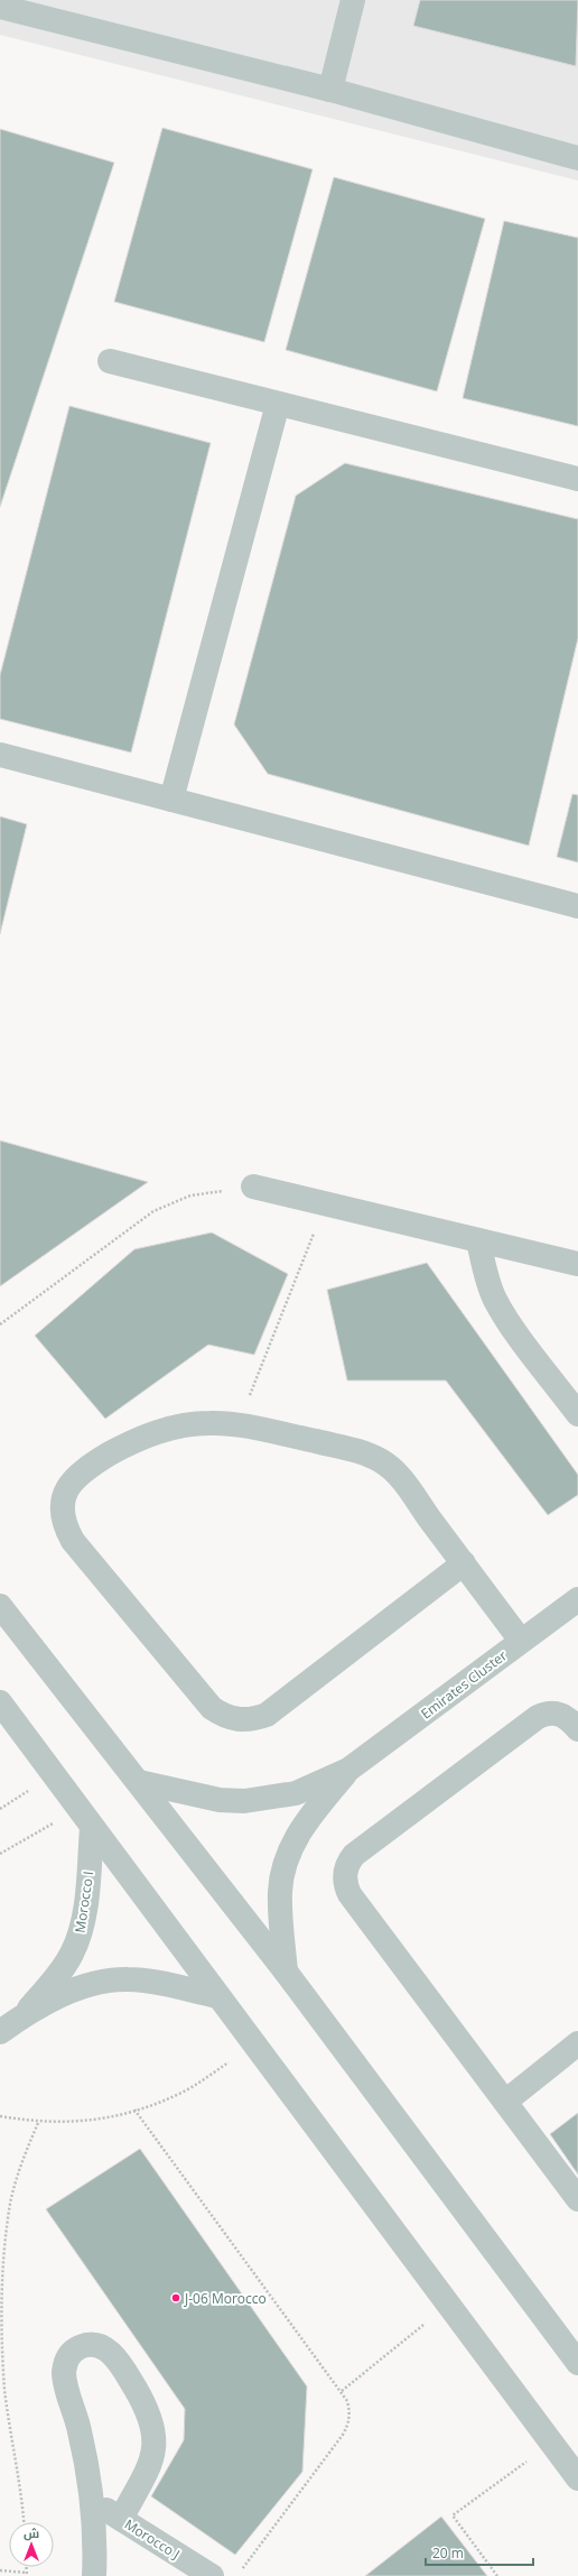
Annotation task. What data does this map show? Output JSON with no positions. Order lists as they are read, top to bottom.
{
  "streets": {
    "street": ["Emirates Cluster", "Morocco I", "Morocco J"]
  },
  "places": ["J-06 Morocco"],
  "scale_bar": "20 m",
  "north": "top"
}
